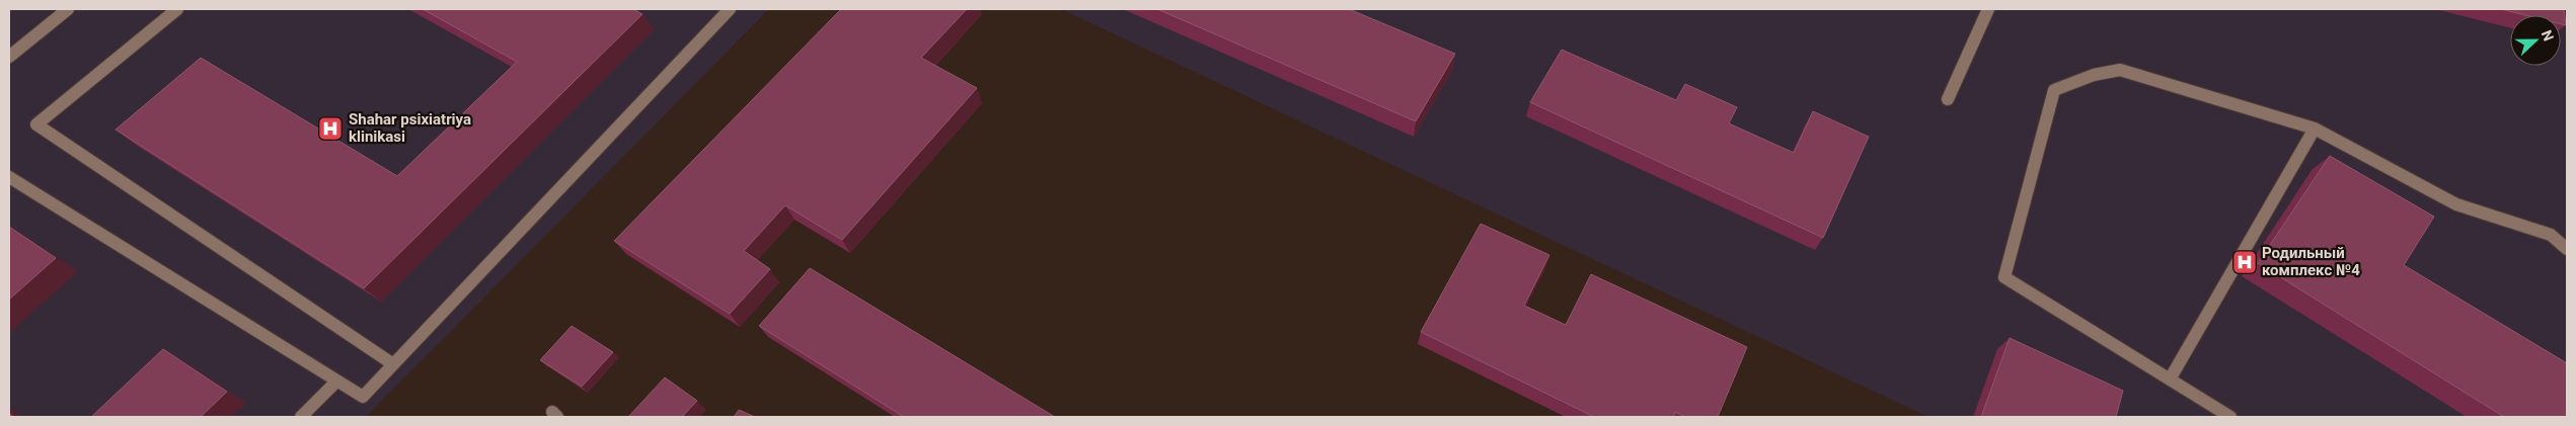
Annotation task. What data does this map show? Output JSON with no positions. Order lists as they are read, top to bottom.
{
  "places": {
    "hospital": ["Shahar psixiatriya klinikasi", "Родильный комплекс №4"]
  },
  "north": "right"
}
